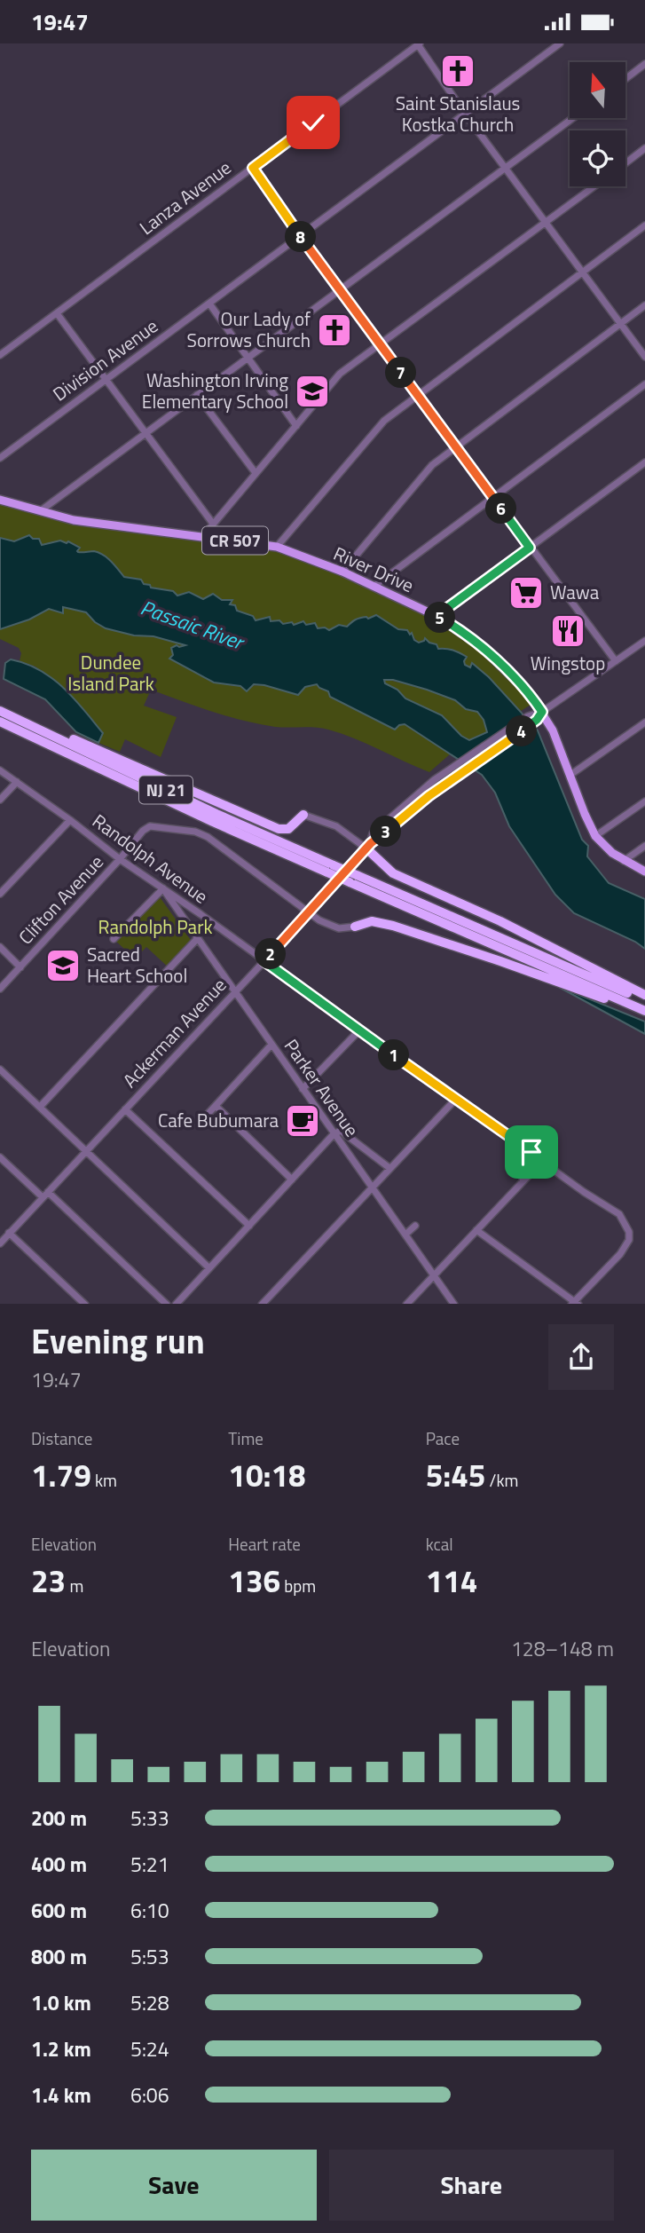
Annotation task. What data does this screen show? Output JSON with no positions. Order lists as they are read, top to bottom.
{
  "streets": {
    "highway": ["NJ 21"],
    "main road": ["CR 507", "River Drive"],
    "street": [
      "Lanza Avenue",
      "Division Avenue",
      "Randolph Avenue",
      "Clifton Avenue",
      "Ackerman Avenue",
      "Parker Avenue"
    ]
  },
  "crossings": [
    ["River Drive", "Ackerman Avenue"],
    ["Randolph Avenue", "Clifton Avenue"],
    ["Randolph Avenue", "Ackerman Avenue"],
    ["Randolph Avenue", "Parker Avenue"],
    ["Clifton Avenue", "Ackerman Avenue"],
    ["Ackerman Avenue", "Parker Avenue"]
  ],
  "water": ["Passaic River"],
  "parks": ["Dundee Island Park", "Randolph Park"],
  "places": {
    "church": ["Saint Stanislaus Kostka Church", "Our Lady of Sorrows Church"],
    "school or university": ["Washington Irving Elementary School", "Sacred Heart School"],
    "supermarket": ["Wawa"],
    "restaurant": ["Wingstop"],
    "cafe": ["Cafe Bubumara"]
  },
  "north": "top",
  "page": {
    "status": "19:47",
    "pins": [
      "8",
      "7",
      "6",
      "5",
      "4",
      "3",
      "2",
      "1"
    ],
    "heading": ["Evening run", "19:47"],
    "stats": [
      ["Distance", "1.79 km"],
      ["Time", "10:18"],
      ["Pace", "5:45 /km"],
      ["Elevation", "23 m"],
      ["Heart rate", "136 bpm"],
      ["kcal", "114"]
    ],
    "chart": ["Elevation", "128–148 m"],
    "list": [
      {
        "name": "200 m",
        "note": "5:33"
      },
      {
        "name": "400 m",
        "note": "5:21"
      },
      {
        "name": "600 m",
        "note": "6:10"
      },
      {
        "name": "800 m",
        "note": "5:53"
      },
      {
        "name": "1.0 km",
        "note": "5:28"
      },
      {
        "name": "1.2 km",
        "note": "5:24"
      },
      {
        "name": "1.4 km",
        "note": "6:06"
      }
    ],
    "buttons": ["Save", "Share"]
  }
}
